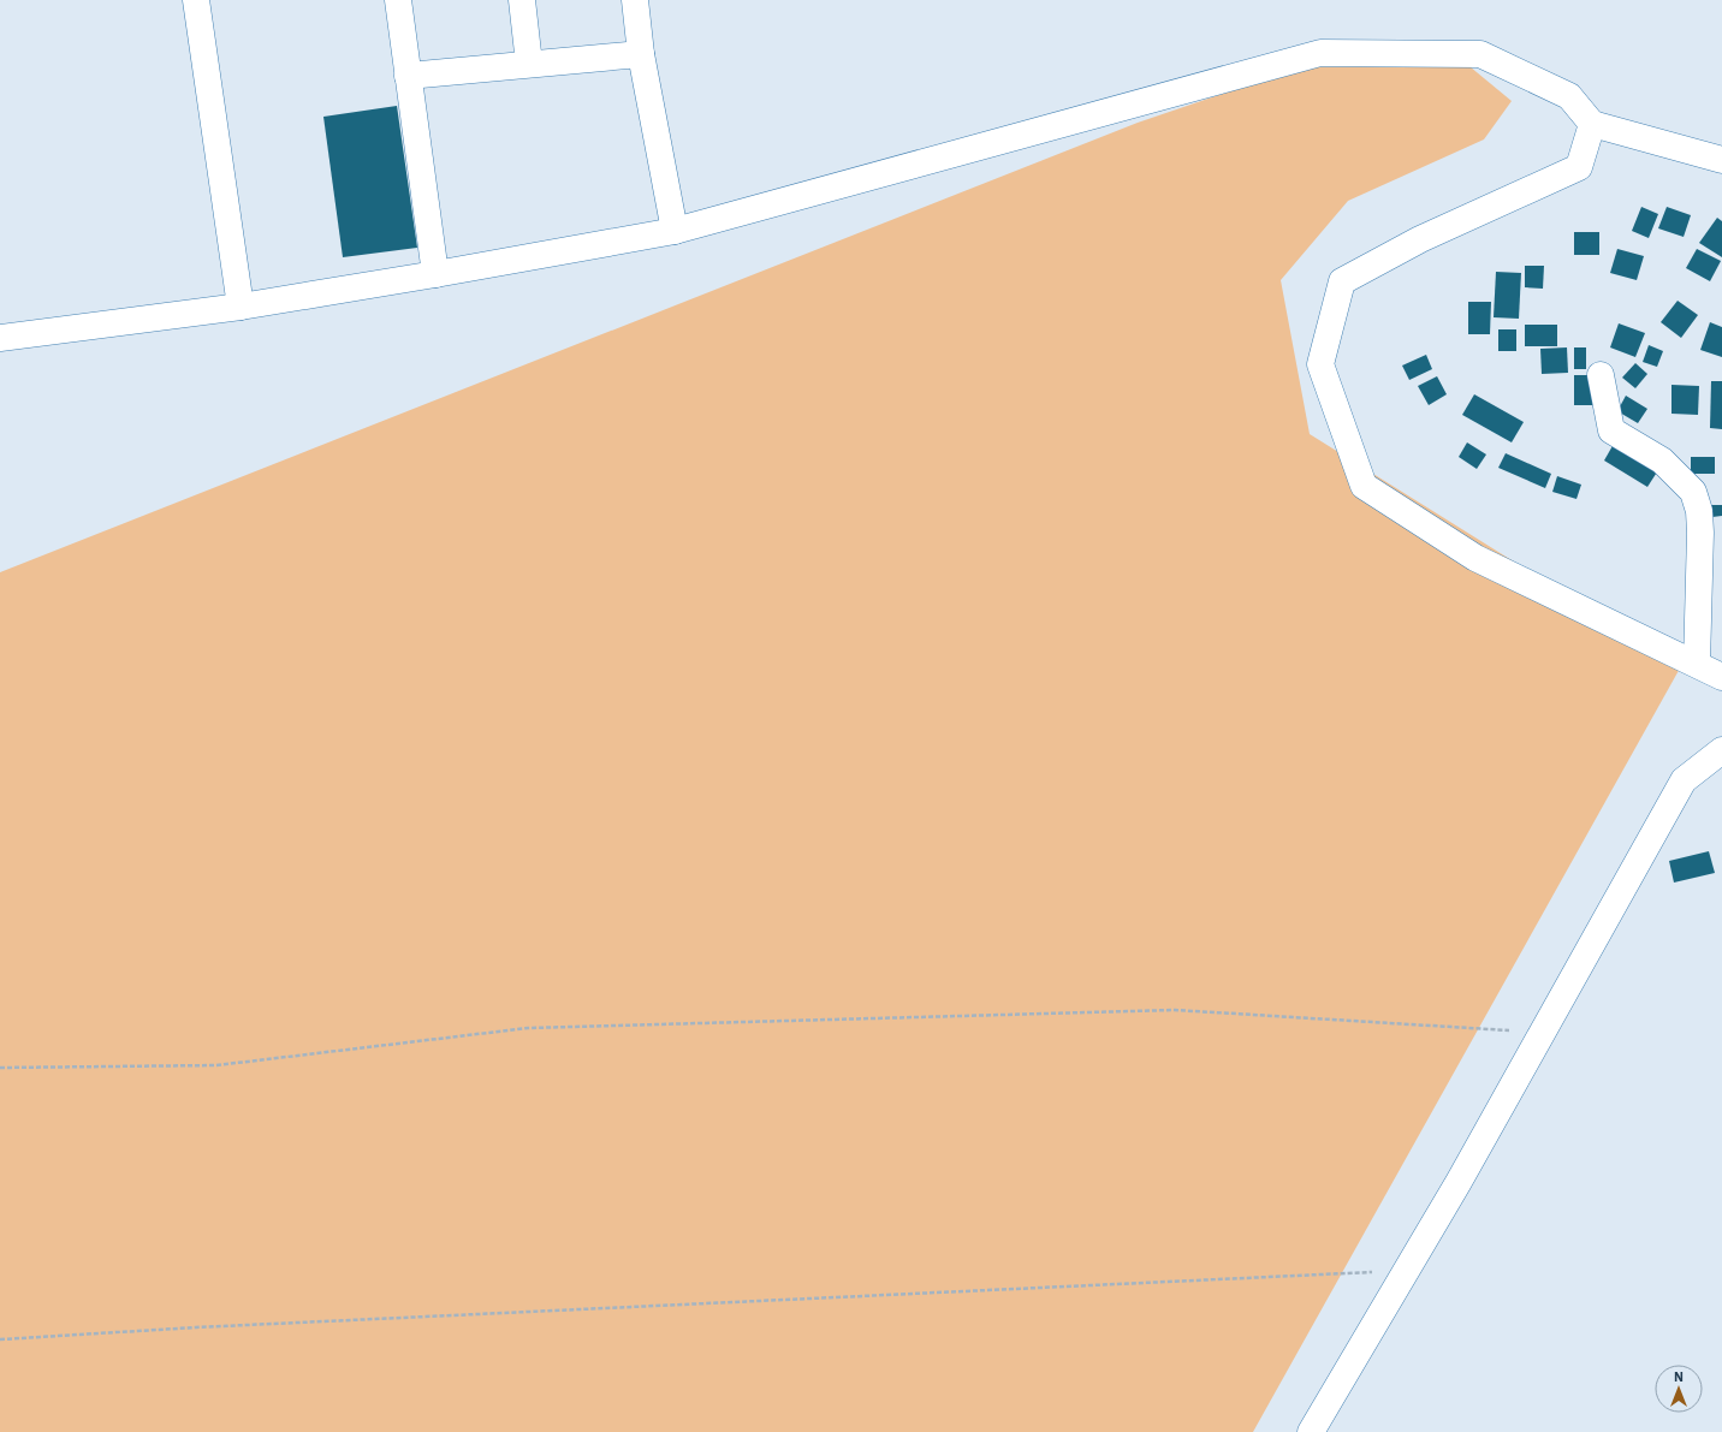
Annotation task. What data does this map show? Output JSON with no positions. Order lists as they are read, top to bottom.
{
  "north": "top"
}
